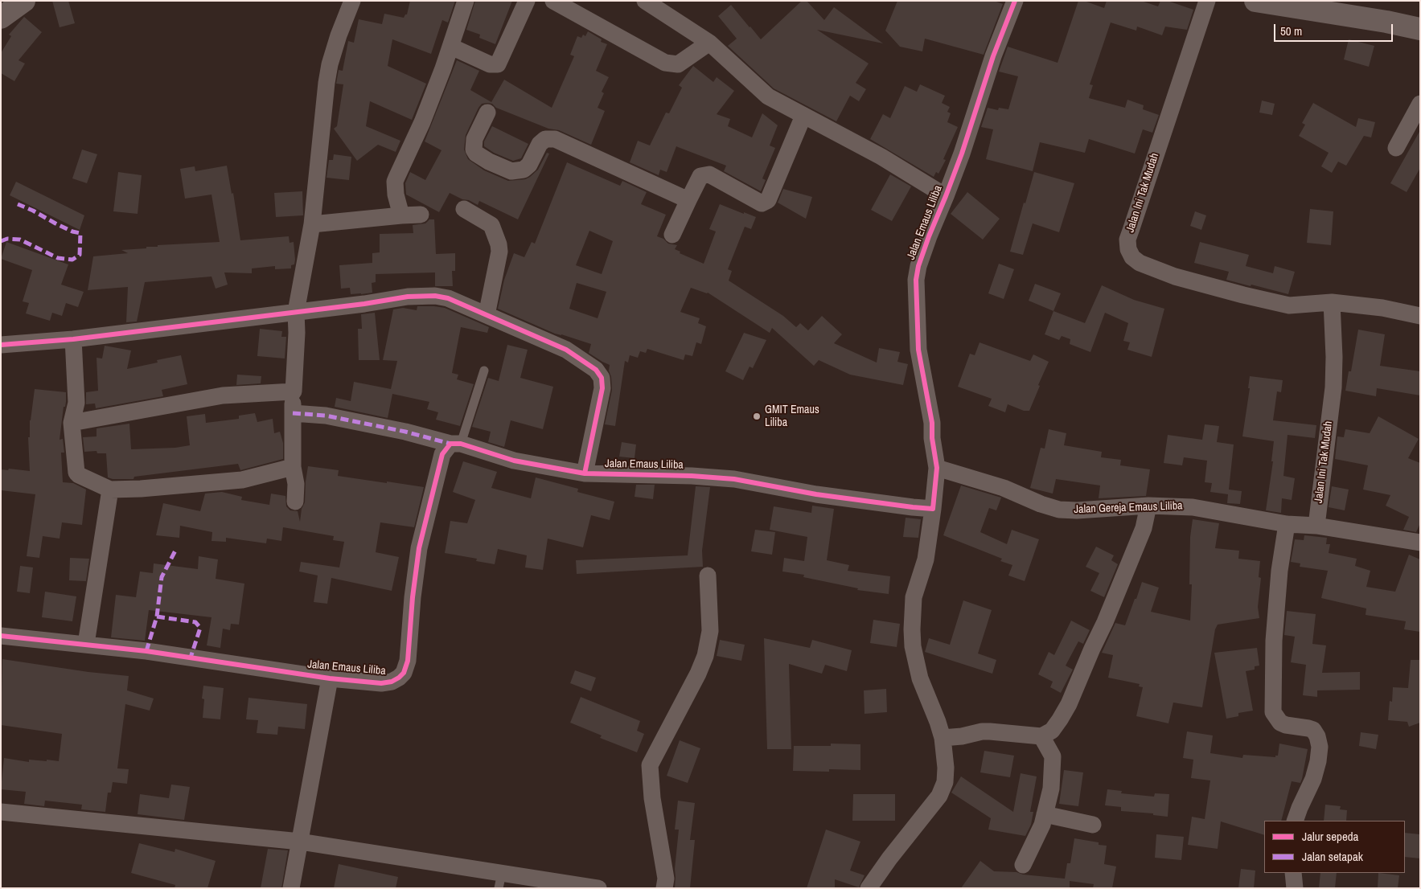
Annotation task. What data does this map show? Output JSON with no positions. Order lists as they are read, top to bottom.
{
  "streets": {
    "street": ["Jalan Ini Tak Mudah", "Jalan Emaus Liliba", "Jalan Gereja Emaus Liliba"]
  },
  "crossings": [
    ["Jalan Ini Tak Mudah", "Jalan Gereja Emaus Liliba"],
    ["Jalan Emaus Liliba", "Jalan Gereja Emaus Liliba"]
  ],
  "places": ["GMIT Emaus Liliba"],
  "legend": ["Jalur sepeda", "Jalan setapak"],
  "scale_bar": "50 m"
}
